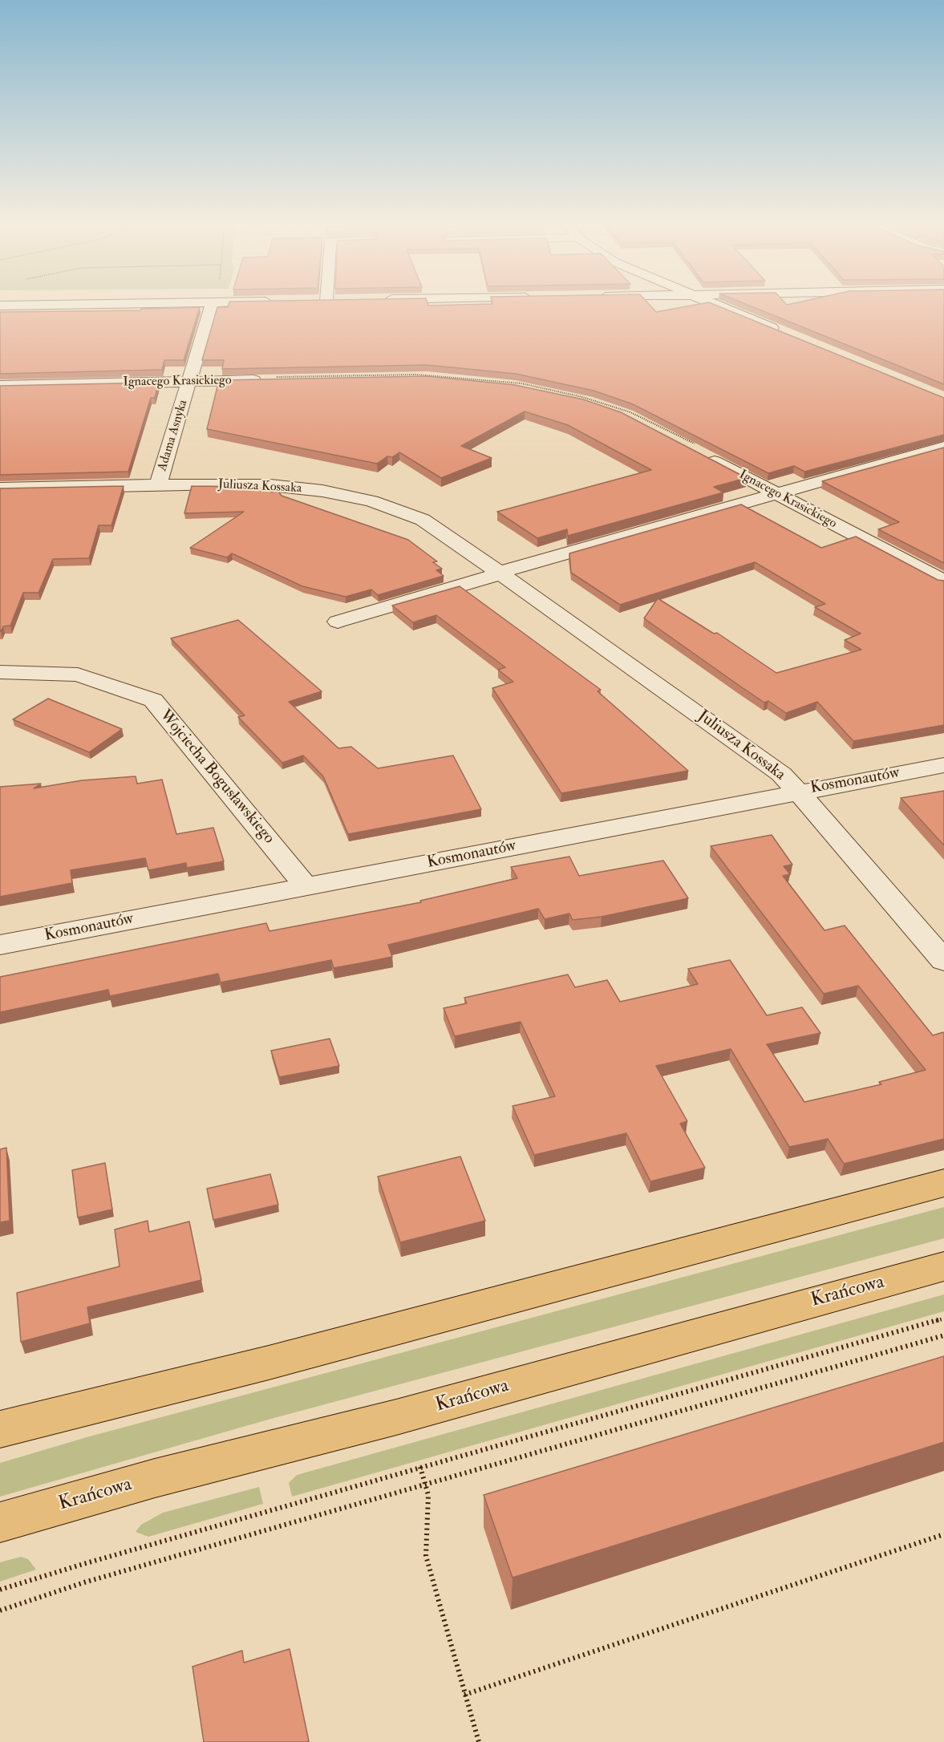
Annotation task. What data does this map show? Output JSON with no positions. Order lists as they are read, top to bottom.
{
  "streets": {
    "main road": ["Krańcowa"],
    "street": [
      "Ignacego Krasickiego",
      "Adama Asnyka",
      "Juliusza Kossaka",
      "Wojciecha Bogusławskiego",
      "Kosmonautów"
    ]
  },
  "crossings": [
    ["Ignacego Krasickiego", "Adama Asnyka"],
    ["Adama Asnyka", "Juliusza Kossaka"],
    ["Juliusza Kossaka", "Kosmonautów"],
    ["Wojciecha Bogusławskiego", "Kosmonautów"]
  ]
}
